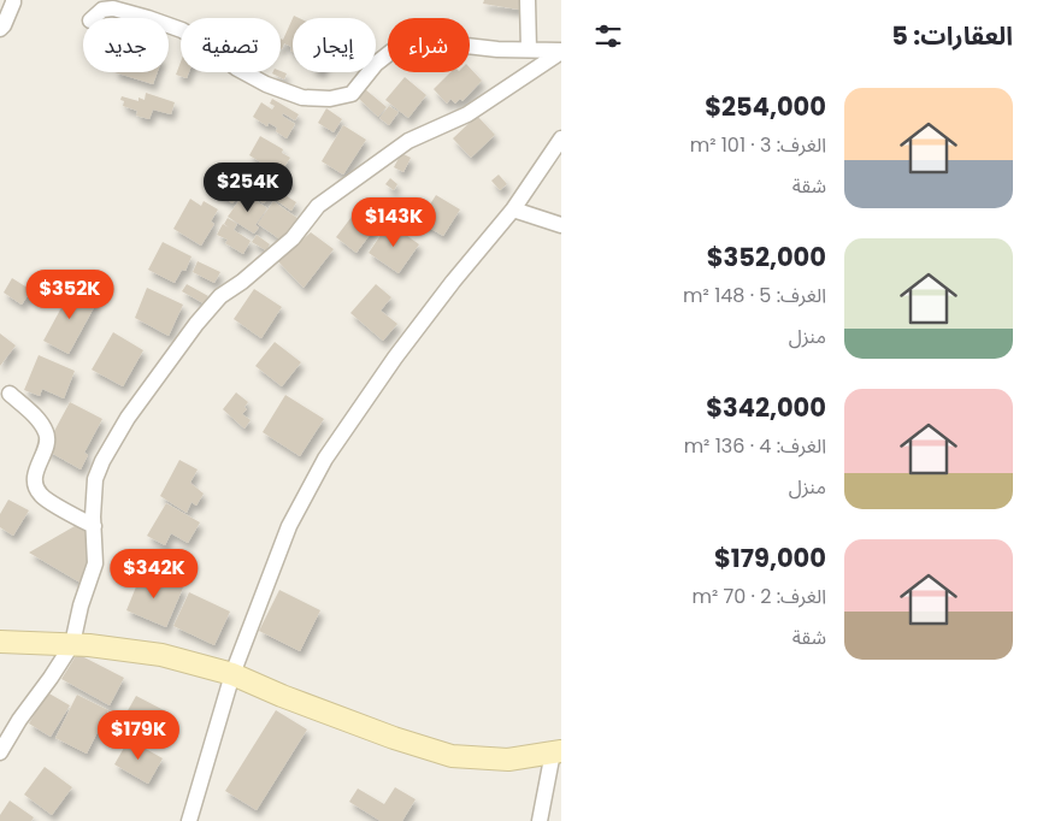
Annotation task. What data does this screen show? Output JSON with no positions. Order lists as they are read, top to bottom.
{
  "page": {
    "heading": "العقارات: 5",
    "chip": [
      "شراء",
      "إيجار",
      "تصفية",
      "جديد"
    ],
    "list": [
      {
        "name": "$254,000",
        "note": "الغرف: 3 · 101 m² · شقة"
      },
      {
        "name": "$352,000",
        "note": "الغرف: 5 · 148 m² · منزل"
      },
      {
        "name": "$342,000",
        "note": "الغرف: 4 · 136 m² · منزل"
      },
      {
        "name": "$179,000",
        "note": "الغرف: 2 · 70 m² · شقة"
      }
    ],
    "price": [
      "$254K",
      "$143K",
      "$352K",
      "$342K",
      "$179K"
    ]
  }
}
